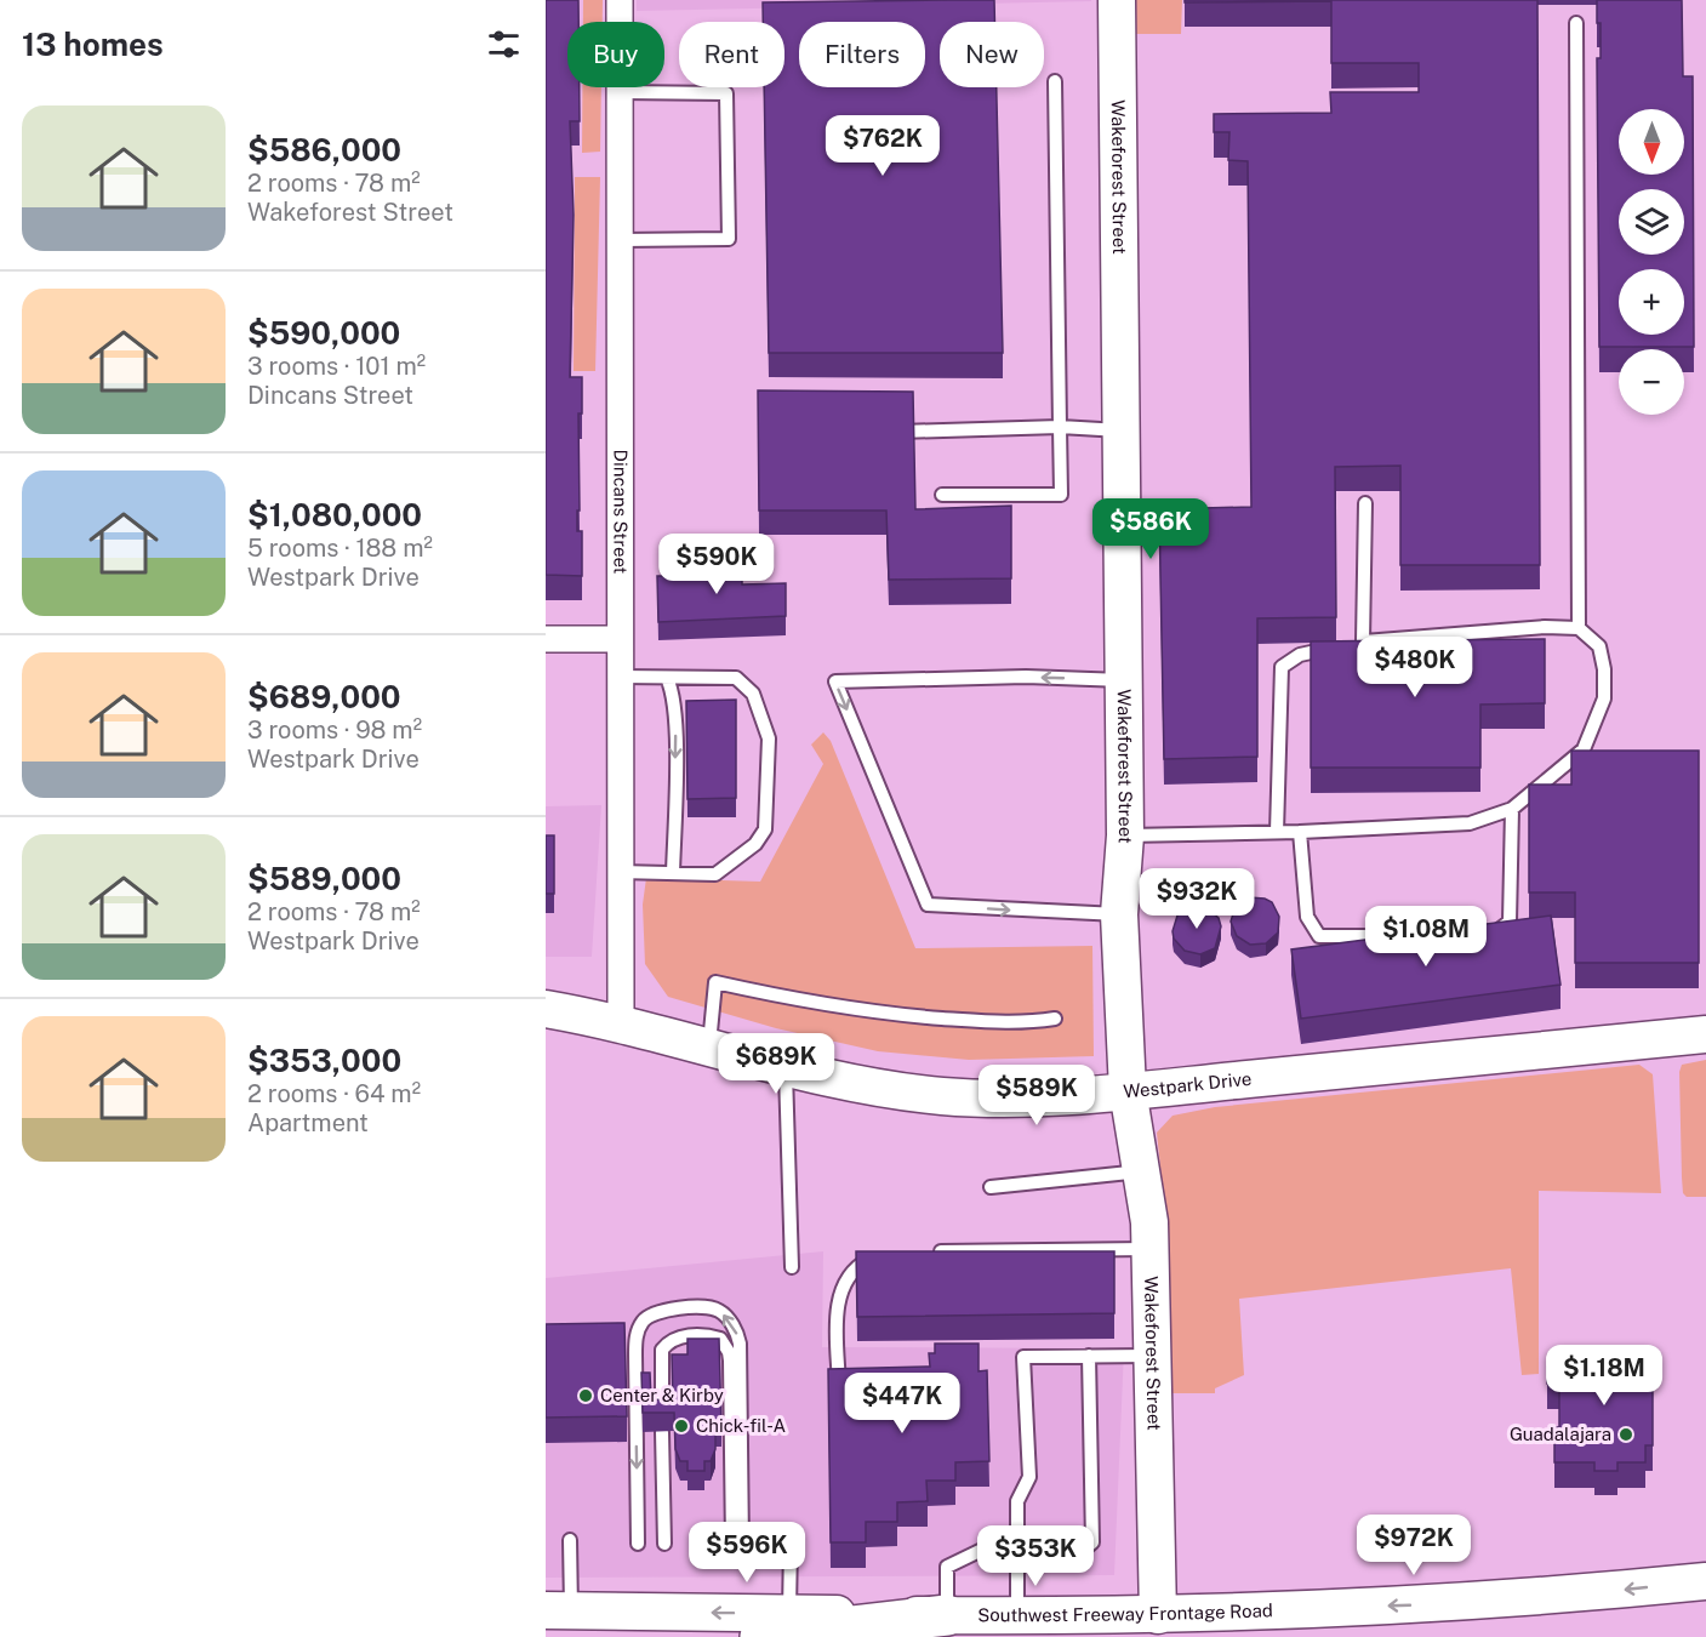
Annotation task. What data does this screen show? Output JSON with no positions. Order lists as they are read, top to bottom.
{
  "streets": {
    "main road": ["Wakeforest Street", "Westpark Drive", "Southwest Freeway Frontage Road"],
    "street": ["Dincans Street"]
  },
  "crossings": [
    ["Wakeforest Street", "Westpark Drive"],
    ["Wakeforest Street", "Southwest Freeway Frontage Road"],
    ["Dincans Street", "Westpark Drive"]
  ],
  "one_way": ["Southwest Freeway Frontage Road"],
  "places": ["Center & Kirby", "Chick-fil-A", "Guadalajara"],
  "north": "bottom",
  "page": {
    "heading": "13 homes",
    "chip": [
      "Buy",
      "Rent",
      "Filters",
      "New"
    ],
    "list": [
      {
        "name": "$586,000",
        "note": "2 rooms · 78 m² · Wakeforest Street"
      },
      {
        "name": "$590,000",
        "note": "3 rooms · 101 m² · Dincans Street"
      },
      {
        "name": "$1,080,000",
        "note": "5 rooms · 188 m² · Westpark Drive"
      },
      {
        "name": "$689,000",
        "note": "3 rooms · 98 m² · Westpark Drive"
      },
      {
        "name": "$589,000",
        "note": "2 rooms · 78 m² · Westpark Drive"
      },
      {
        "name": "$353,000",
        "note": "2 rooms · 64 m² · Apartment"
      }
    ],
    "map_buttons": ["+", "−"],
    "price": [
      "$762K",
      "$586K",
      "$590K",
      "$480K",
      "$932K",
      "$1.08M",
      "$689K",
      "$589K",
      "$1.18M",
      "$447K",
      "$972K",
      "$596K",
      "$353K"
    ]
  }
}
